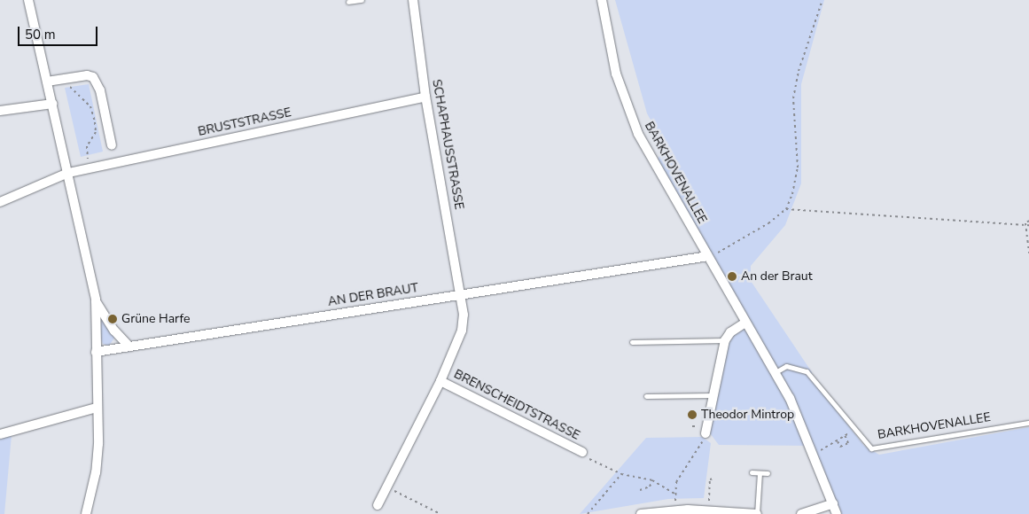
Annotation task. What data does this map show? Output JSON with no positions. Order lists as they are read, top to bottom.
{
  "streets": {
    "street": [
      "BRUSTSTRASSE",
      "SCHAPHAUSSTRASSE",
      "BARKHOVENALLEE",
      "AN DER BRAUT",
      "BRENSCHEIDTSTRASSE"
    ]
  },
  "crossings": [
    ["BRUSTSTRASSE", "SCHAPHAUSSTRASSE"],
    ["SCHAPHAUSSTRASSE", "AN DER BRAUT"],
    ["SCHAPHAUSSTRASSE", "BRENSCHEIDTSTRASSE"],
    ["BARKHOVENALLEE", "AN DER BRAUT"],
    ["AN DER BRAUT", "BRENSCHEIDTSTRASSE"]
  ],
  "places": ["An der Braut", "Grüne Harfe", "Theodor Mintrop"],
  "scale_bar": "50 m"
}
